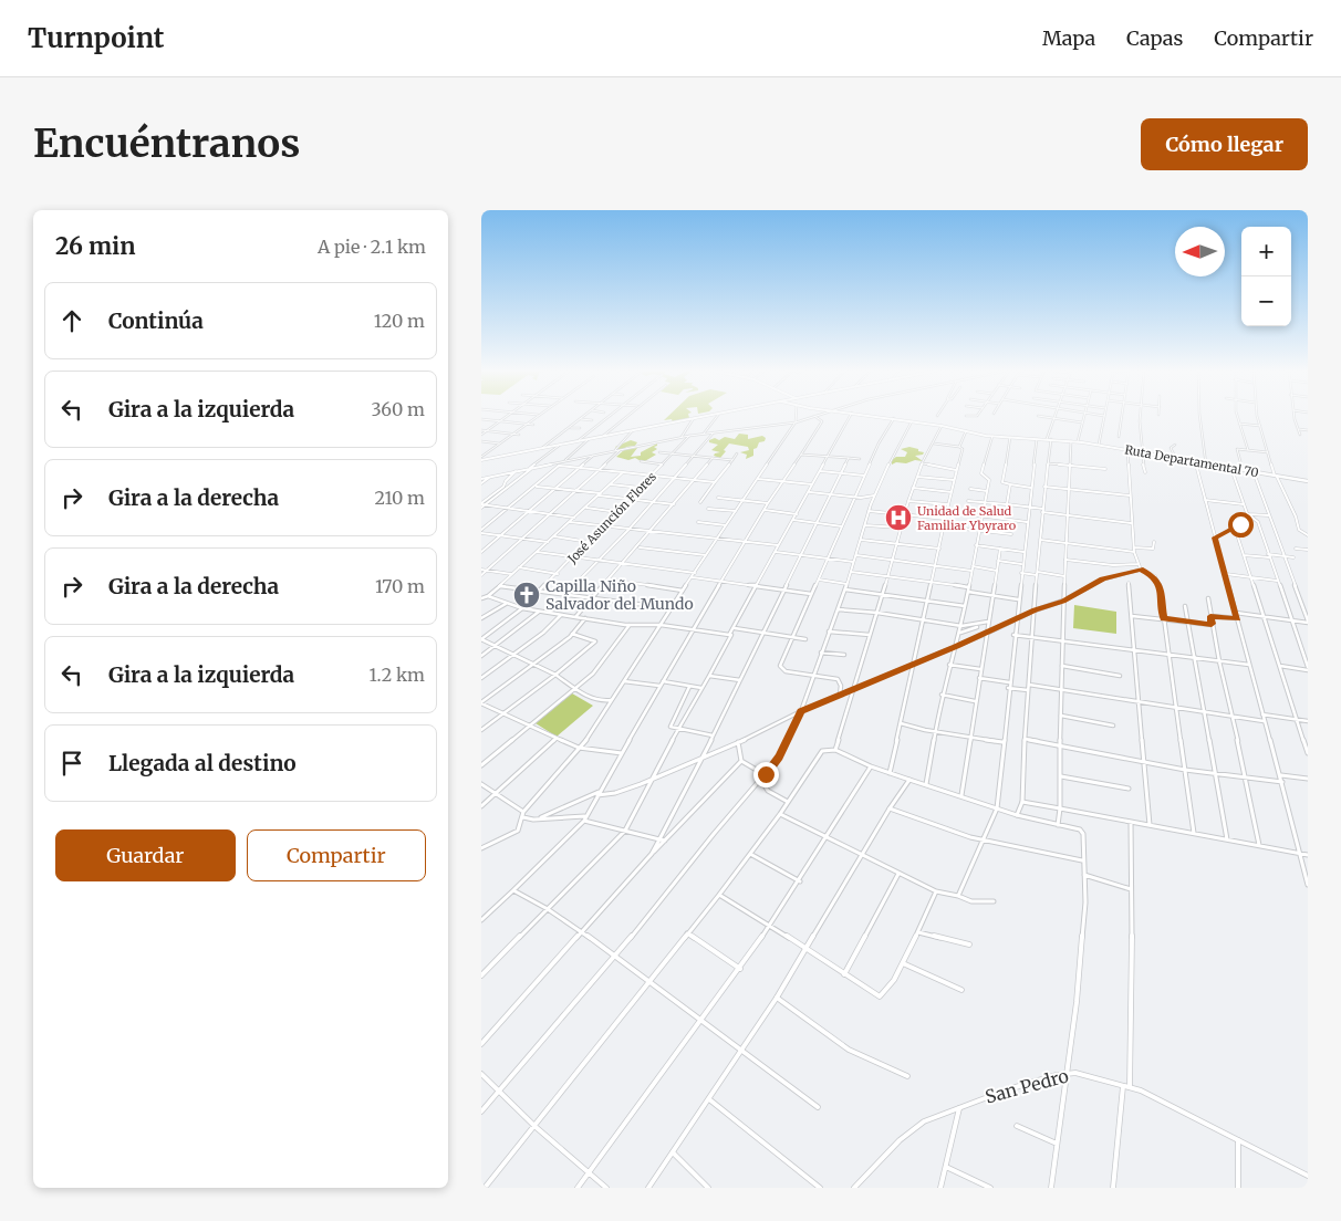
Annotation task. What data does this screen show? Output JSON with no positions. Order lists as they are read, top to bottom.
{
  "streets": {
    "main road": ["Ruta Departamental 70"],
    "street": ["José Asunción Flores", "San Pedro"]
  },
  "places": {
    "hospital": ["Unidad de Salud Familiar Ybyraro"],
    "church": ["Capilla Niño Salvador del Mundo"]
  },
  "north": "left",
  "page": {
    "header": "Turnpoint",
    "nav": ["Mapa", "Capas", "Compartir"],
    "buttons": [
      "Cómo llegar",
      ["Guardar", "Compartir"]
    ],
    "title": "Encuéntranos",
    "heading": ["26 min", "A pie · 2.1 km"],
    "map_buttons": ["+", "−"],
    "list": [
      ["Continúa", "120 m"],
      ["Gira a la izquierda", "360 m"],
      ["Gira a la derecha", "210 m"],
      ["Gira a la derecha", "170 m"],
      ["Gira a la izquierda", "1.2 km"],
      "Llegada al destino"
    ]
  }
}
